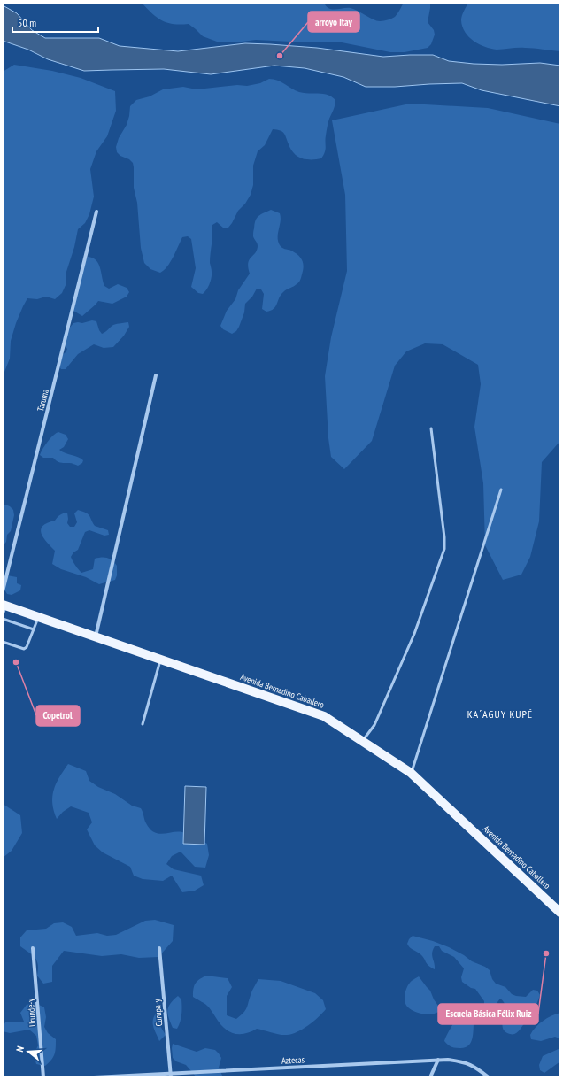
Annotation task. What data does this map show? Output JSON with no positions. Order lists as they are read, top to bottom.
{
  "streets": {
    "main road": ["Avenida Bernadino Caballero"],
    "street": [
      "Taruma",
      "Urunde-y",
      "Curupa-y",
      "Aztecas"
    ]
  },
  "crossings": [
    ["Curupa-y", "Aztecas"]
  ],
  "districts": ["KA´AGUY KUPÉ"],
  "places": ["arroyo Itay", "Copetrol", "Escuela Básica Félix Ruiz"],
  "scale_bar": "50 m",
  "north": "left"
}
